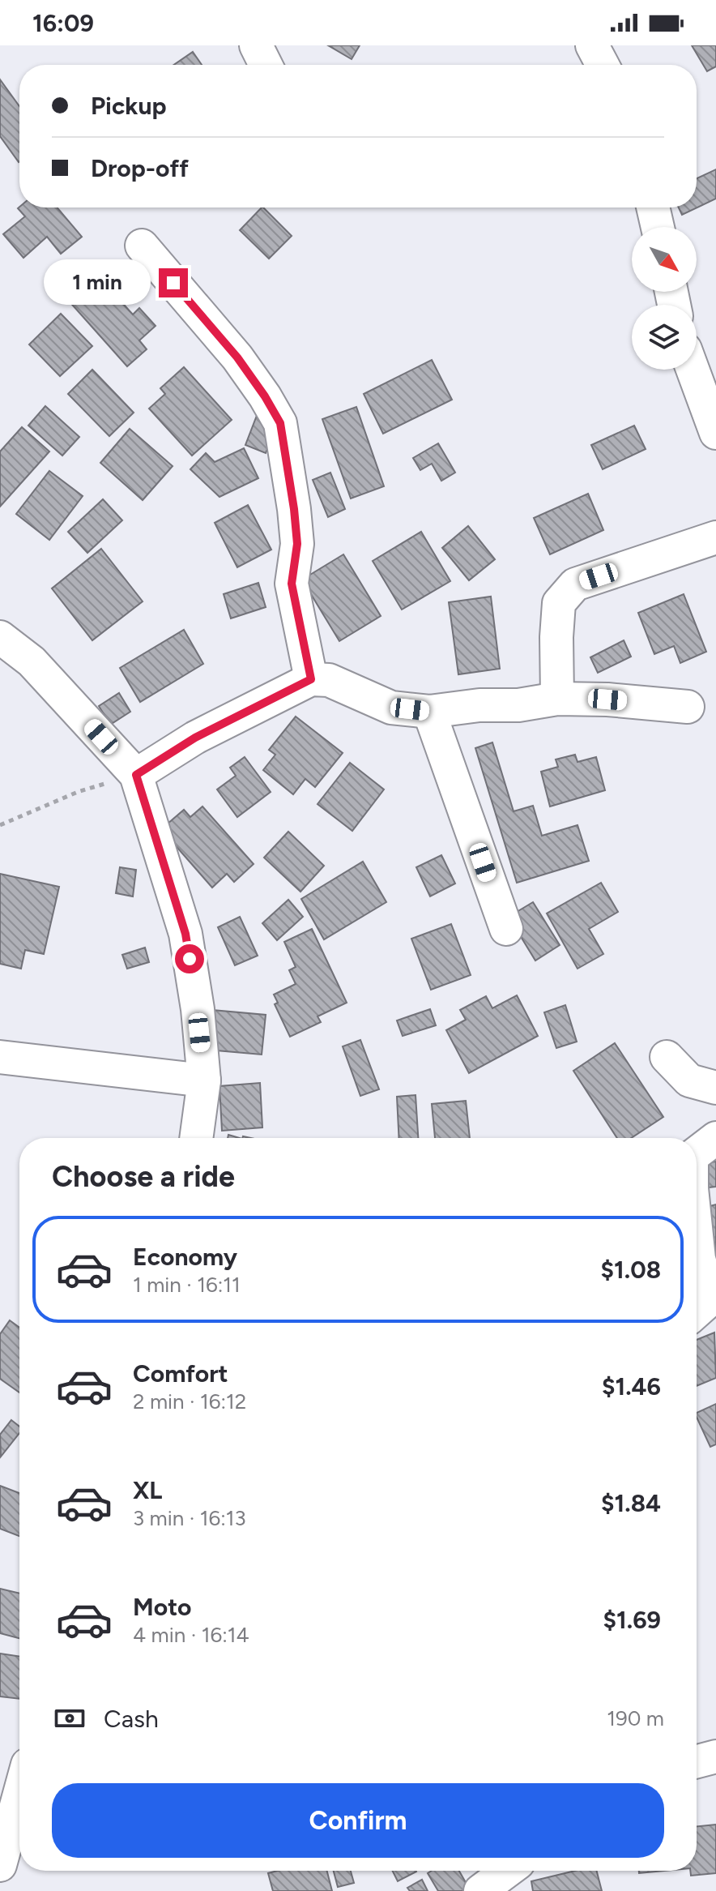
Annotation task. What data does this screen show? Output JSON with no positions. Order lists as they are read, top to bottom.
{
  "north": "bottom right",
  "page": {
    "status": "16:09",
    "banner": ["Pickup", "Drop-off"],
    "bubble": "1 min",
    "heading": "Choose a ride",
    "list": [
      {
        "name": "Economy",
        "note": "1 min · 16:11",
        "value": "$1.08"
      },
      {
        "name": "Comfort",
        "note": "2 min · 16:12",
        "value": "$1.46"
      },
      {
        "name": "XL",
        "note": "3 min · 16:13",
        "value": "$1.84"
      },
      {
        "name": "Moto",
        "note": "4 min · 16:14",
        "value": "$1.69"
      }
    ],
    "pay": ["Cash", "190 m"],
    "buttons": "Confirm"
  }
}
